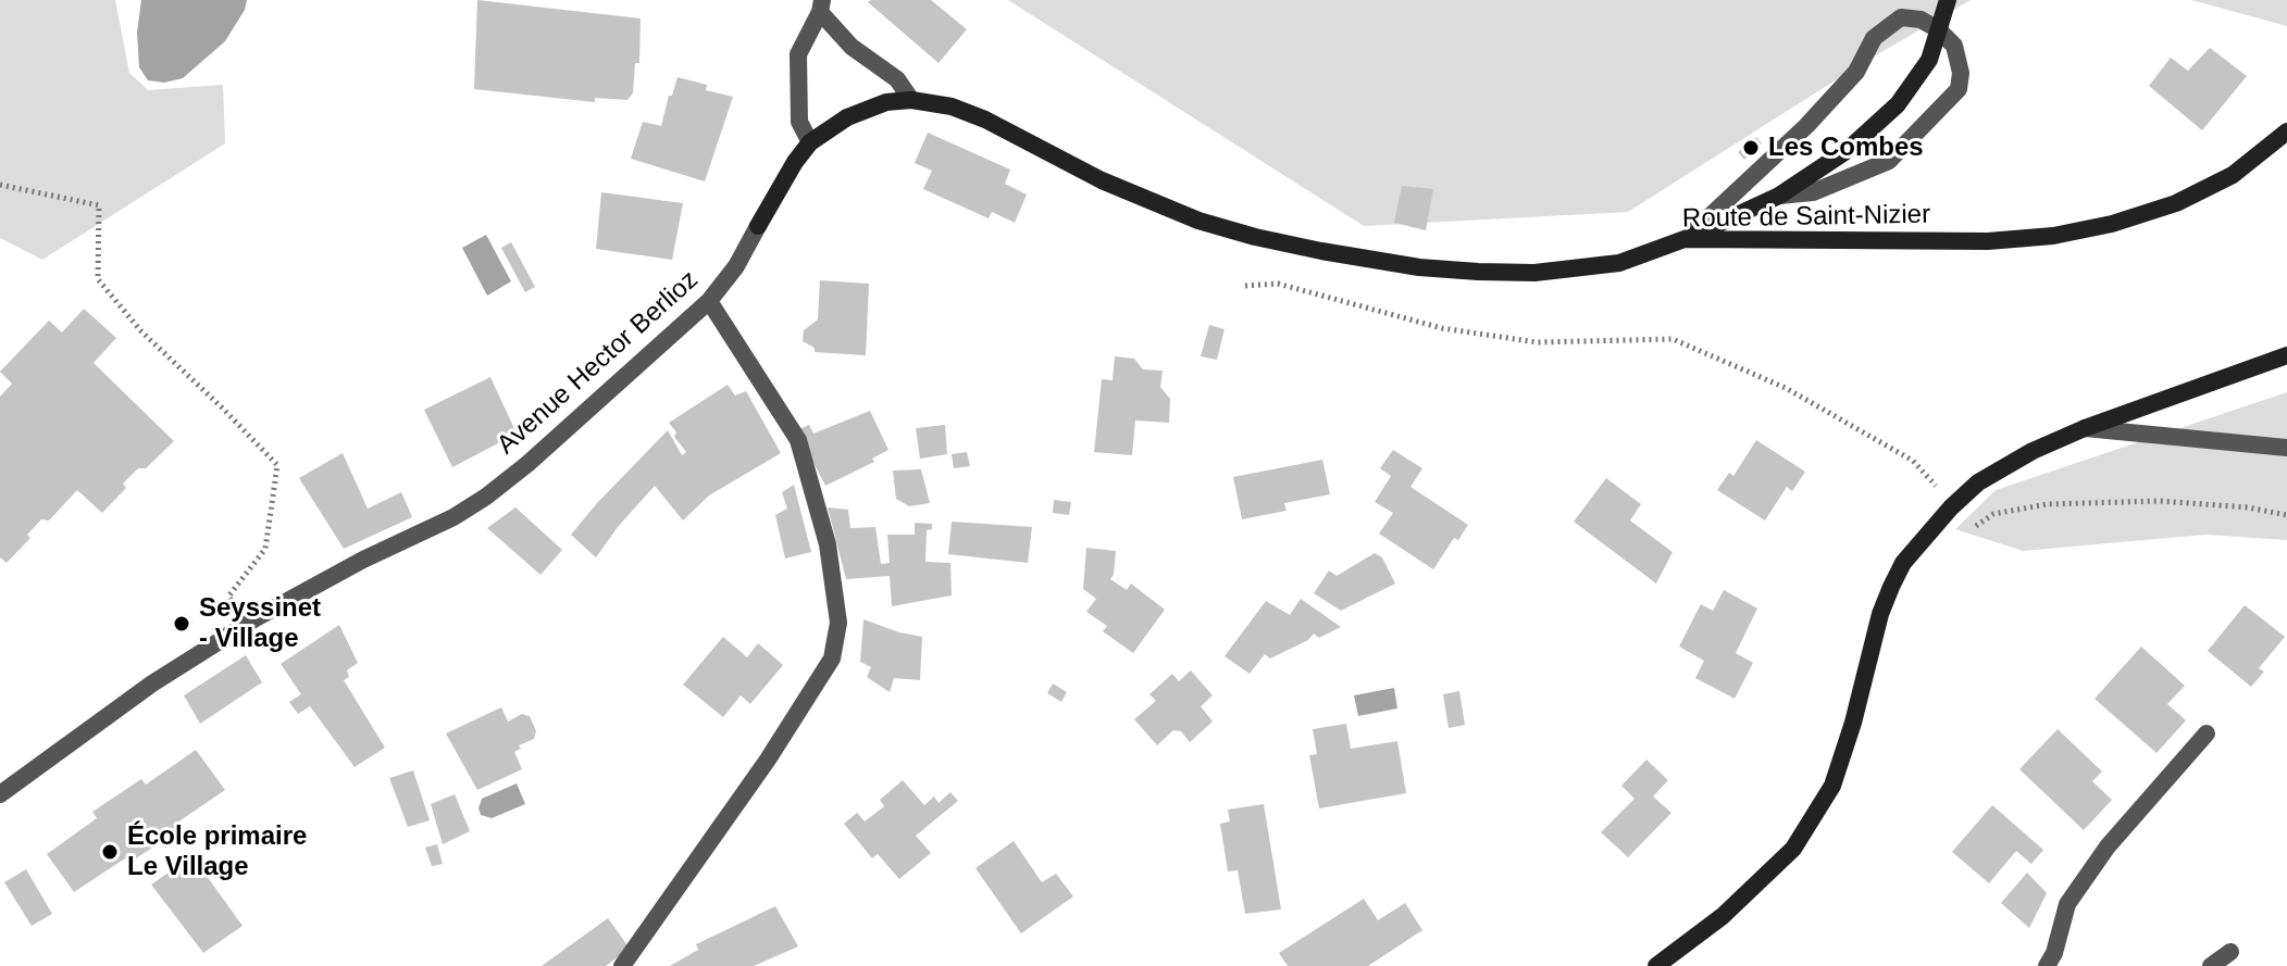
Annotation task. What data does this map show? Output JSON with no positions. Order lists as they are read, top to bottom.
{
  "streets": {
    "main road": ["Route de Saint-Nizier", "Avenue Hector Berlioz"]
  },
  "crossings": [
    ["Route de Saint-Nizier", "Avenue Hector Berlioz"]
  ],
  "places": ["Les Combes", "Seyssinet - Village", "École primaire Le Village"]
}
